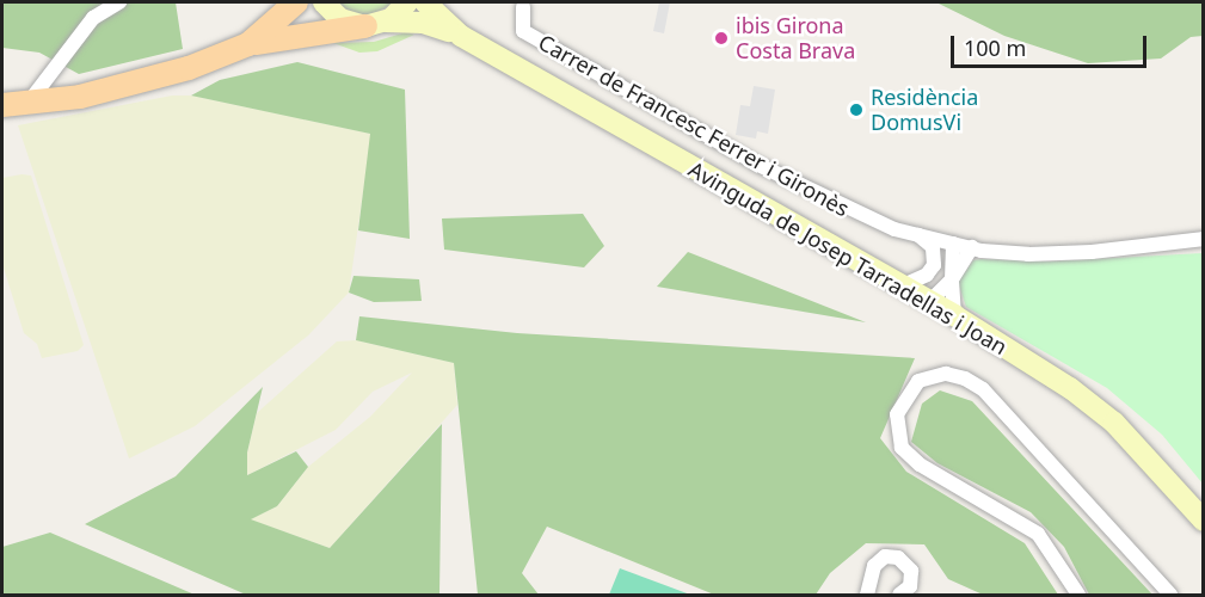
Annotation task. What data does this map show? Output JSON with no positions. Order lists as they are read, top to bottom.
{
  "streets": {
    "main road": ["Avinguda de Josep Tarradellas i Joan"],
    "street": ["Carrer de Francesc Ferrer i Gironès"]
  },
  "places": ["ibis Girona Costa Brava", "Residència DomusVi"],
  "scale_bar": "100 m"
}
